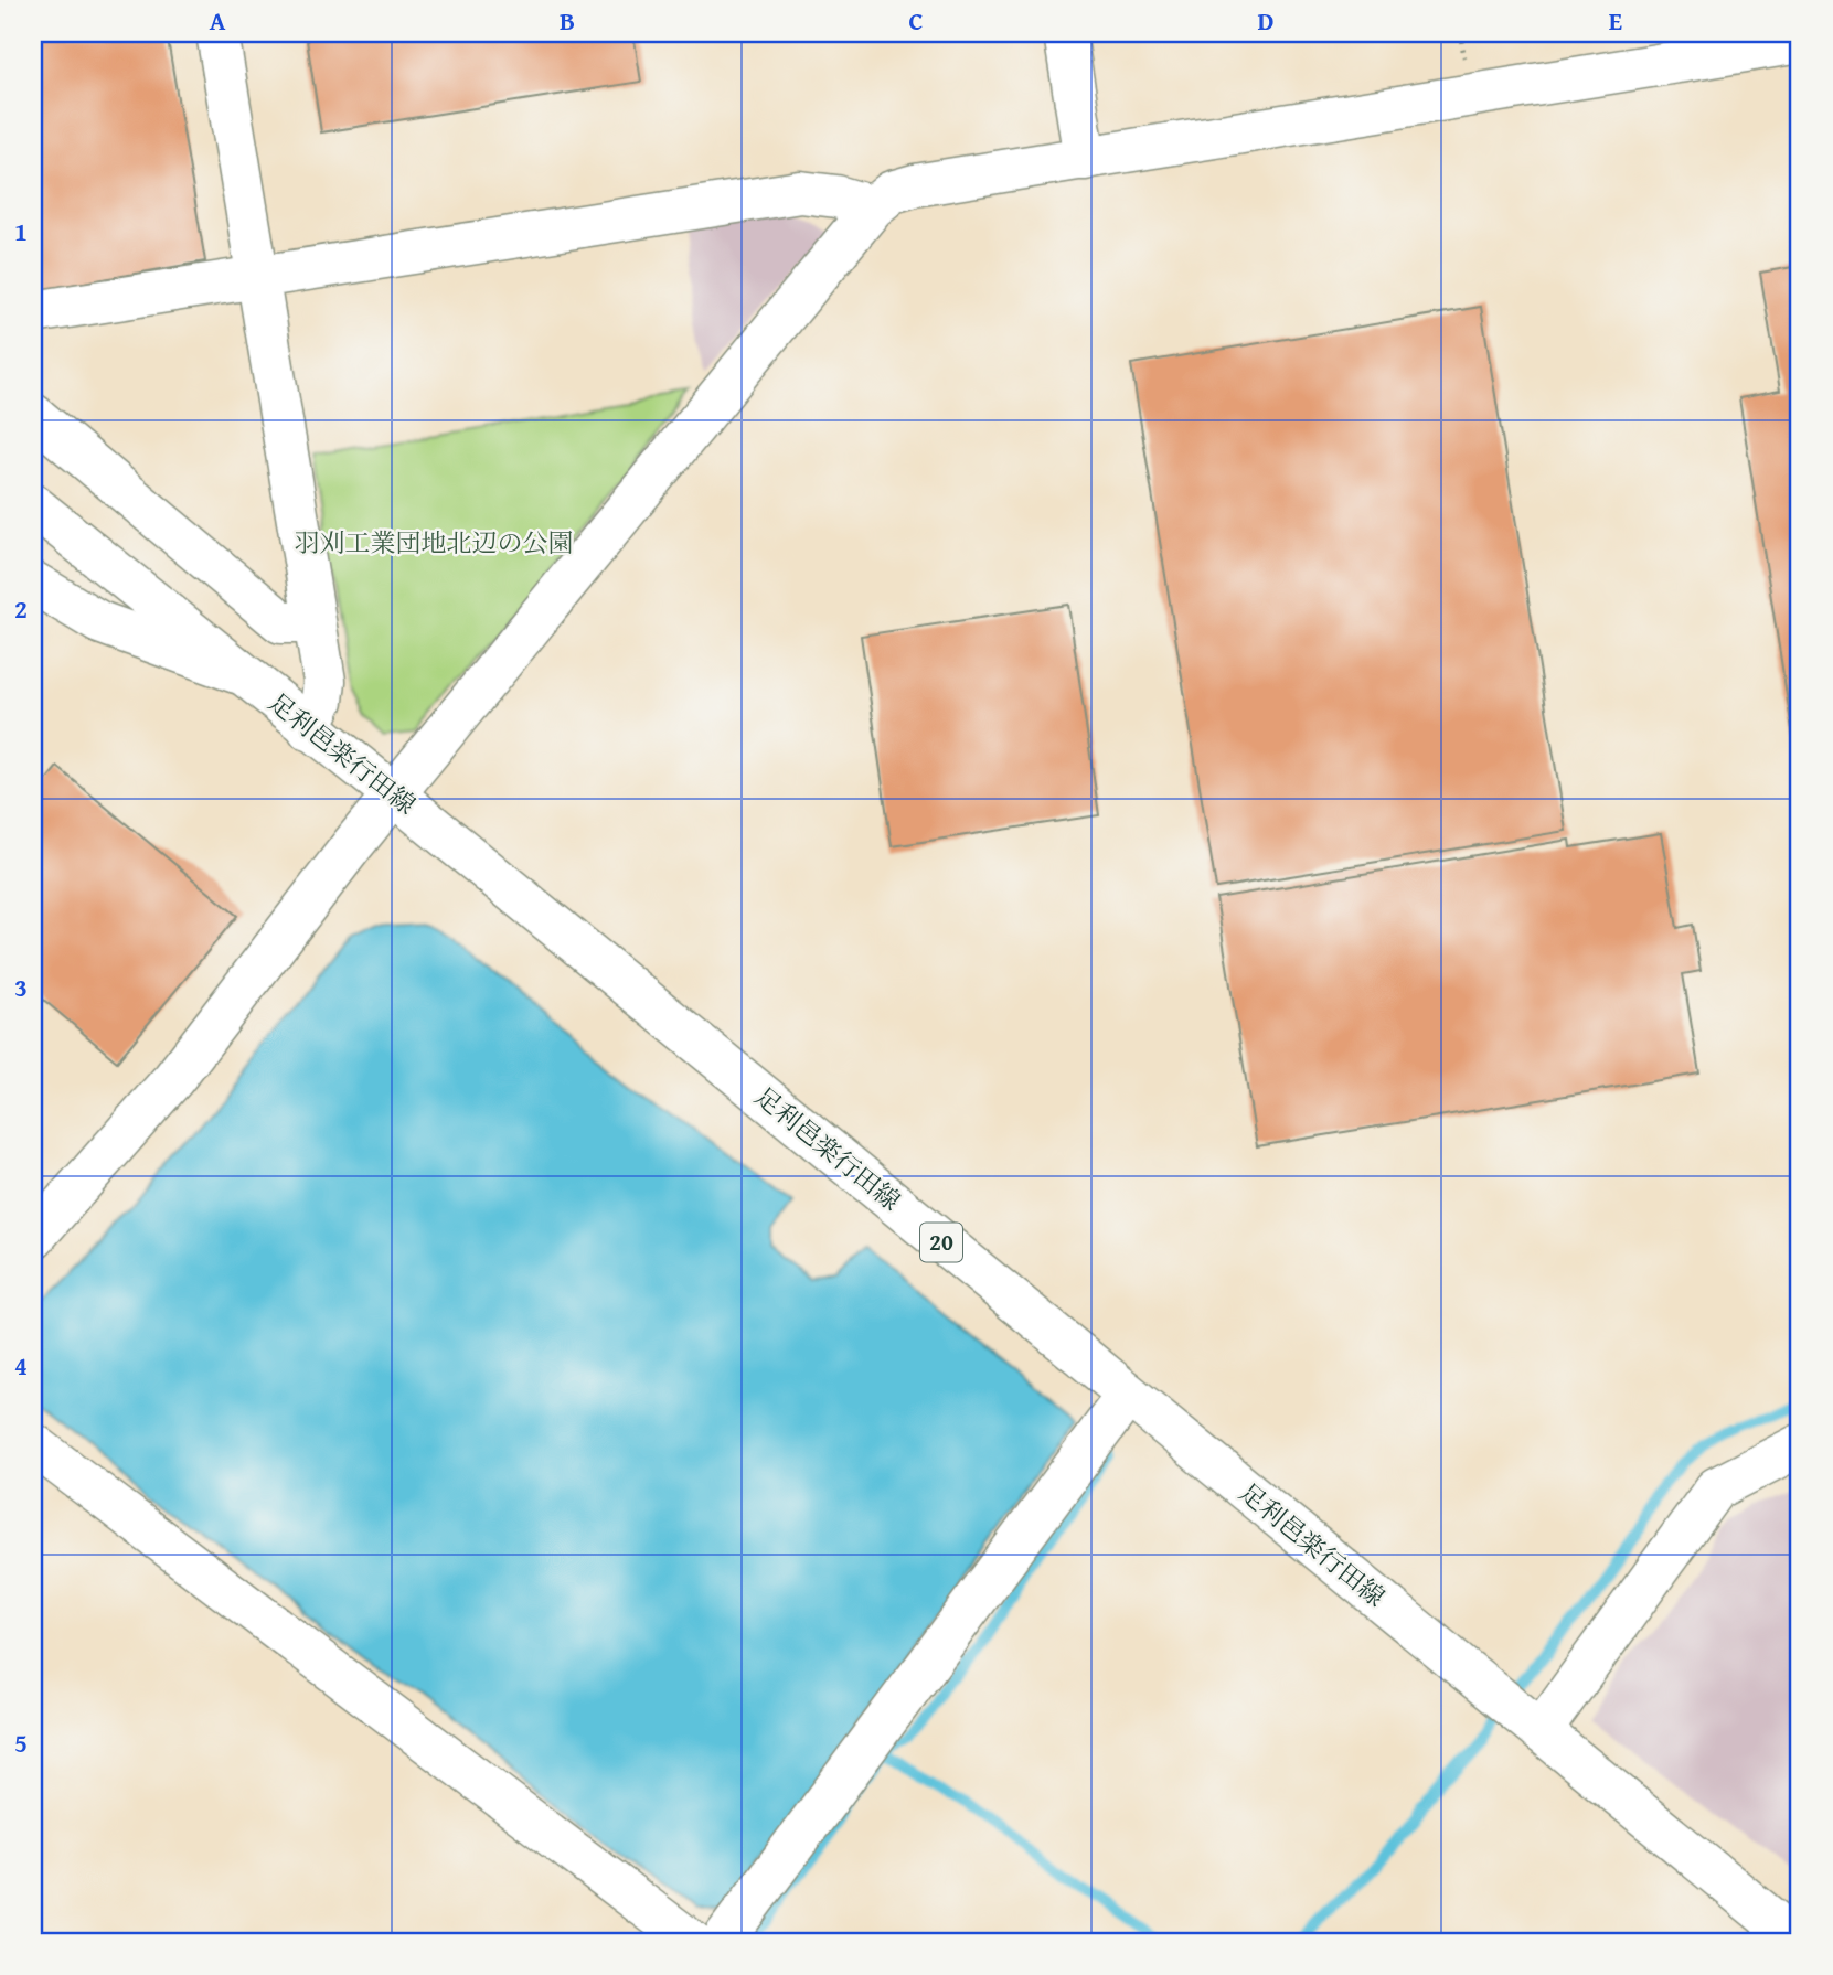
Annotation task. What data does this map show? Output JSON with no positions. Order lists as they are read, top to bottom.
{
  "streets": {
    "street": ["足利邑楽行田線", "20"]
  },
  "parks": ["羽刈工業団地北辺の公園"],
  "grid": {
    "columns": [
      "A",
      "B",
      "C",
      "D",
      "E"
    ],
    "rows": [
      "1",
      "2",
      "3",
      "4",
      "5"
    ]
  }
}
